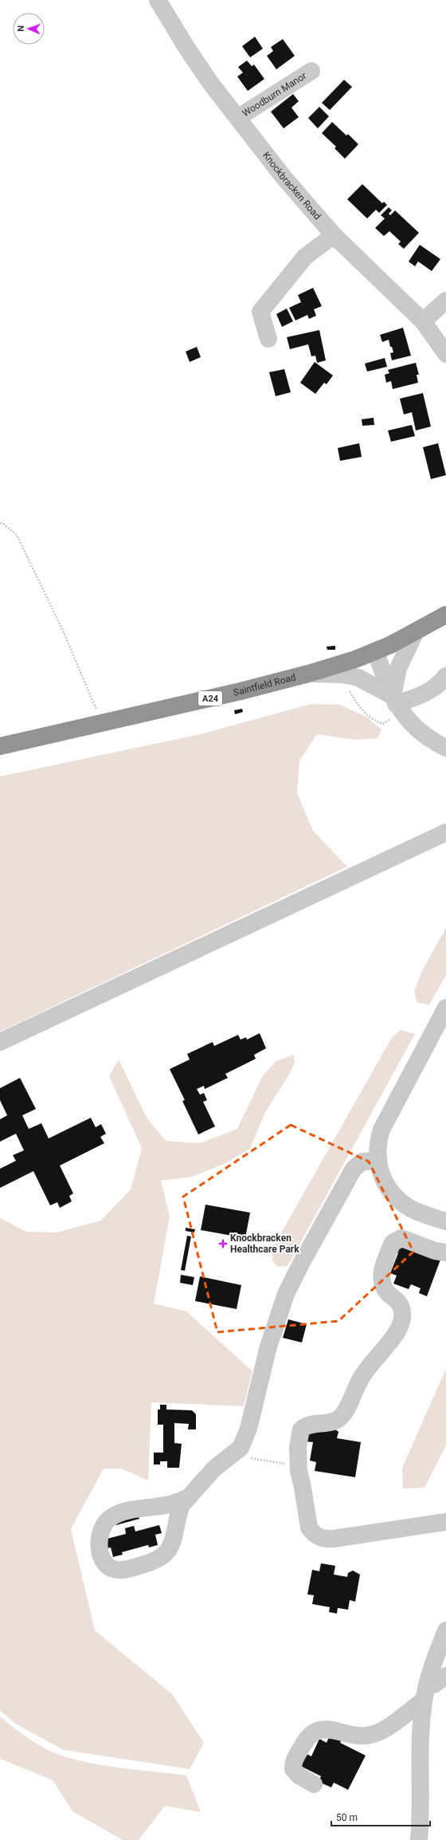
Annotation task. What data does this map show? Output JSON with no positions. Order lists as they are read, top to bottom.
{
  "streets": {
    "highway": ["Saintfield Road", "A24"],
    "street": ["Woodburn Manor", "Knockbracken Road"]
  },
  "crossings": [
    ["Woodburn Manor", "Knockbracken Road"]
  ],
  "places": {
    "health": ["Knockbracken Healthcare Park"]
  },
  "scale_bar": "50 m",
  "north": "left"
}
